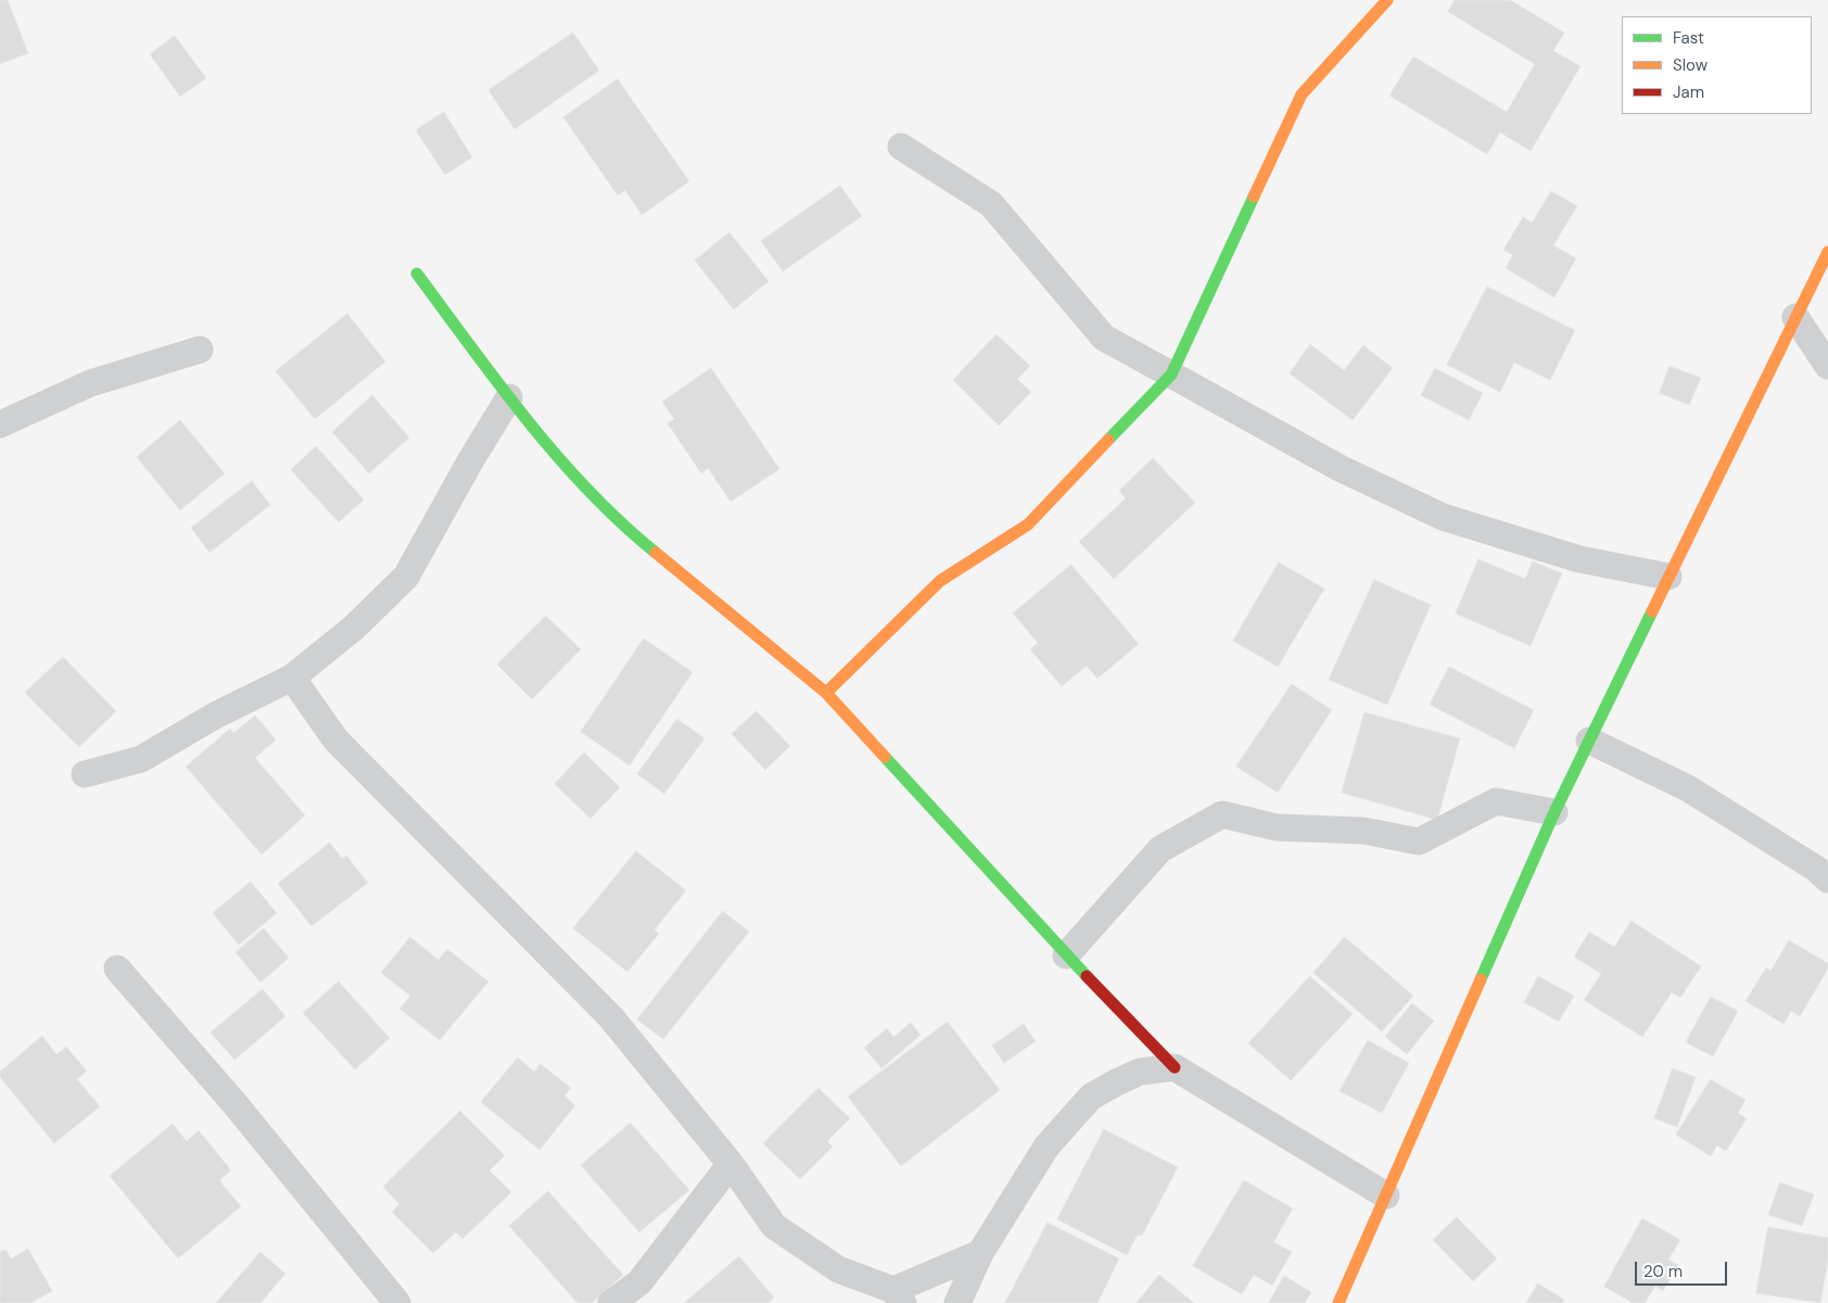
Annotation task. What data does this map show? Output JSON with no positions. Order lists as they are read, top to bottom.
{
  "legend": ["Fast", "Slow", "Jam"],
  "scale_bar": "20 m"
}
